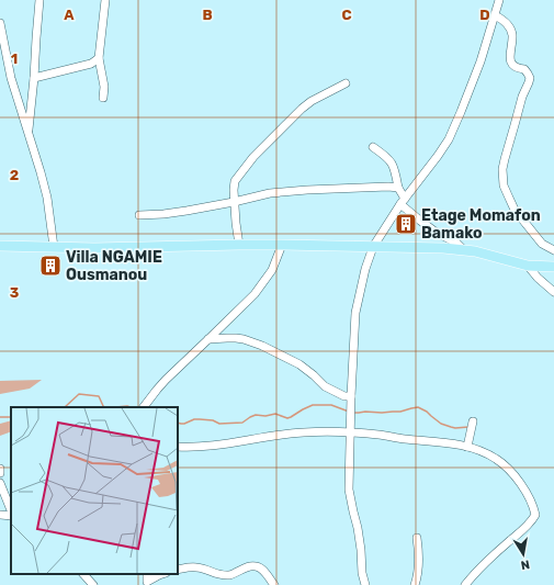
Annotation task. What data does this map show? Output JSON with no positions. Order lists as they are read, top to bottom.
{
  "places": {
    "building": ["Etage Momafon Bamako", "Villa NGAMIE Ousmanou"]
  },
  "north": "bottom",
  "grid": {
    "columns": [
      "A",
      "B",
      "C",
      "D"
    ],
    "rows": ["1", "2", "3"]
  }
}
